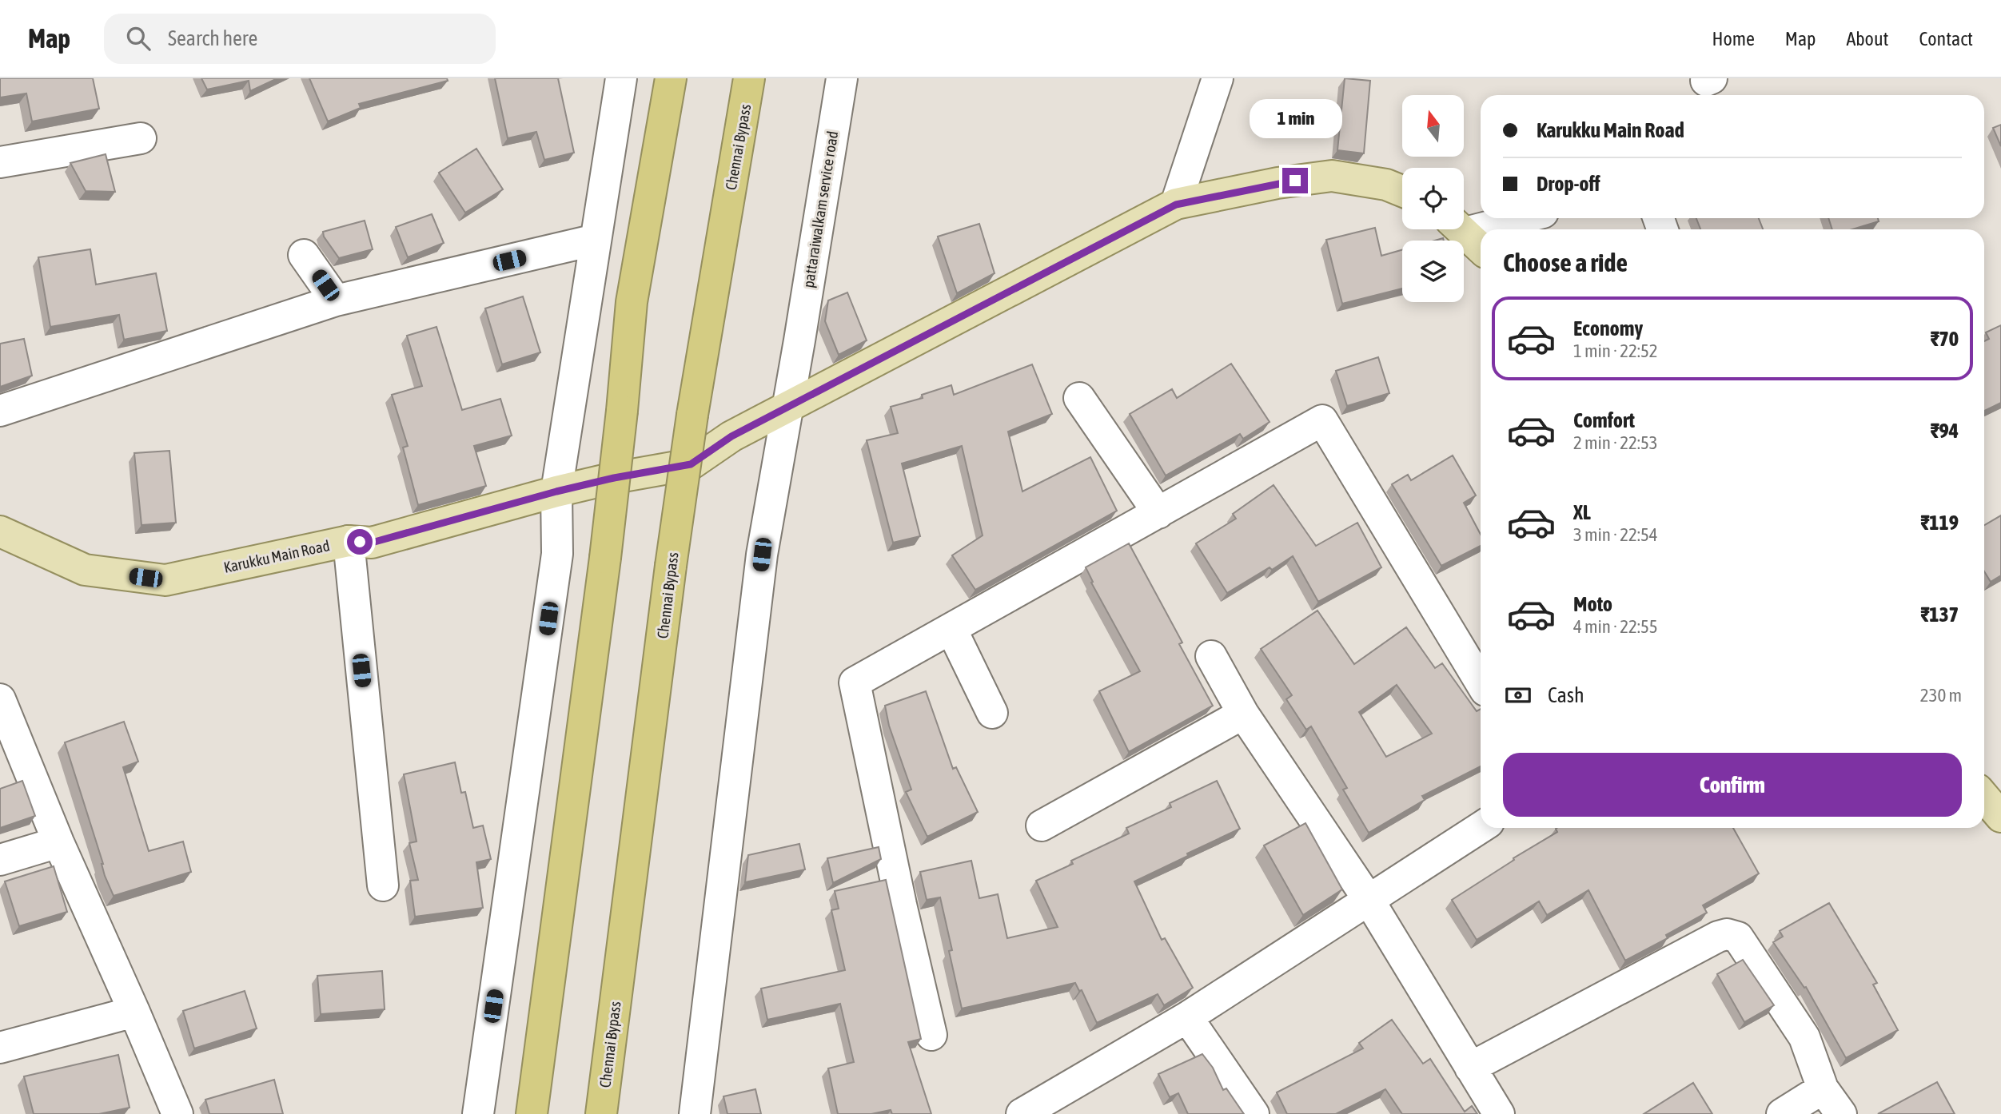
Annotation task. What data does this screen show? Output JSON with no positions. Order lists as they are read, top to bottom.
{
  "streets": {
    "highway": ["Chennai Bypass"],
    "main road": ["Karukku Main Road"],
    "street": ["pattaraiwalkam service road"]
  },
  "crossings": [
    ["pattaraiwalkam service road", "Karukku Main Road"]
  ],
  "north": "top",
  "page": {
    "header": "Map",
    "search": "Search here",
    "nav": [
      "Home",
      "Map",
      "About",
      "Contact"
    ],
    "banner": ["Karukku Main Road", "Drop-off"],
    "bubble": "1 min",
    "heading": "Choose a ride",
    "list": [
      {
        "name": "Economy",
        "note": "1 min · 22:52",
        "value": "₹70"
      },
      {
        "name": "Comfort",
        "note": "2 min · 22:53",
        "value": "₹94"
      },
      {
        "name": "XL",
        "note": "3 min · 22:54",
        "value": "₹119"
      },
      {
        "name": "Moto",
        "note": "4 min · 22:55",
        "value": "₹137"
      }
    ],
    "pay": ["Cash", "230 m"],
    "buttons": "Confirm"
  }
}
